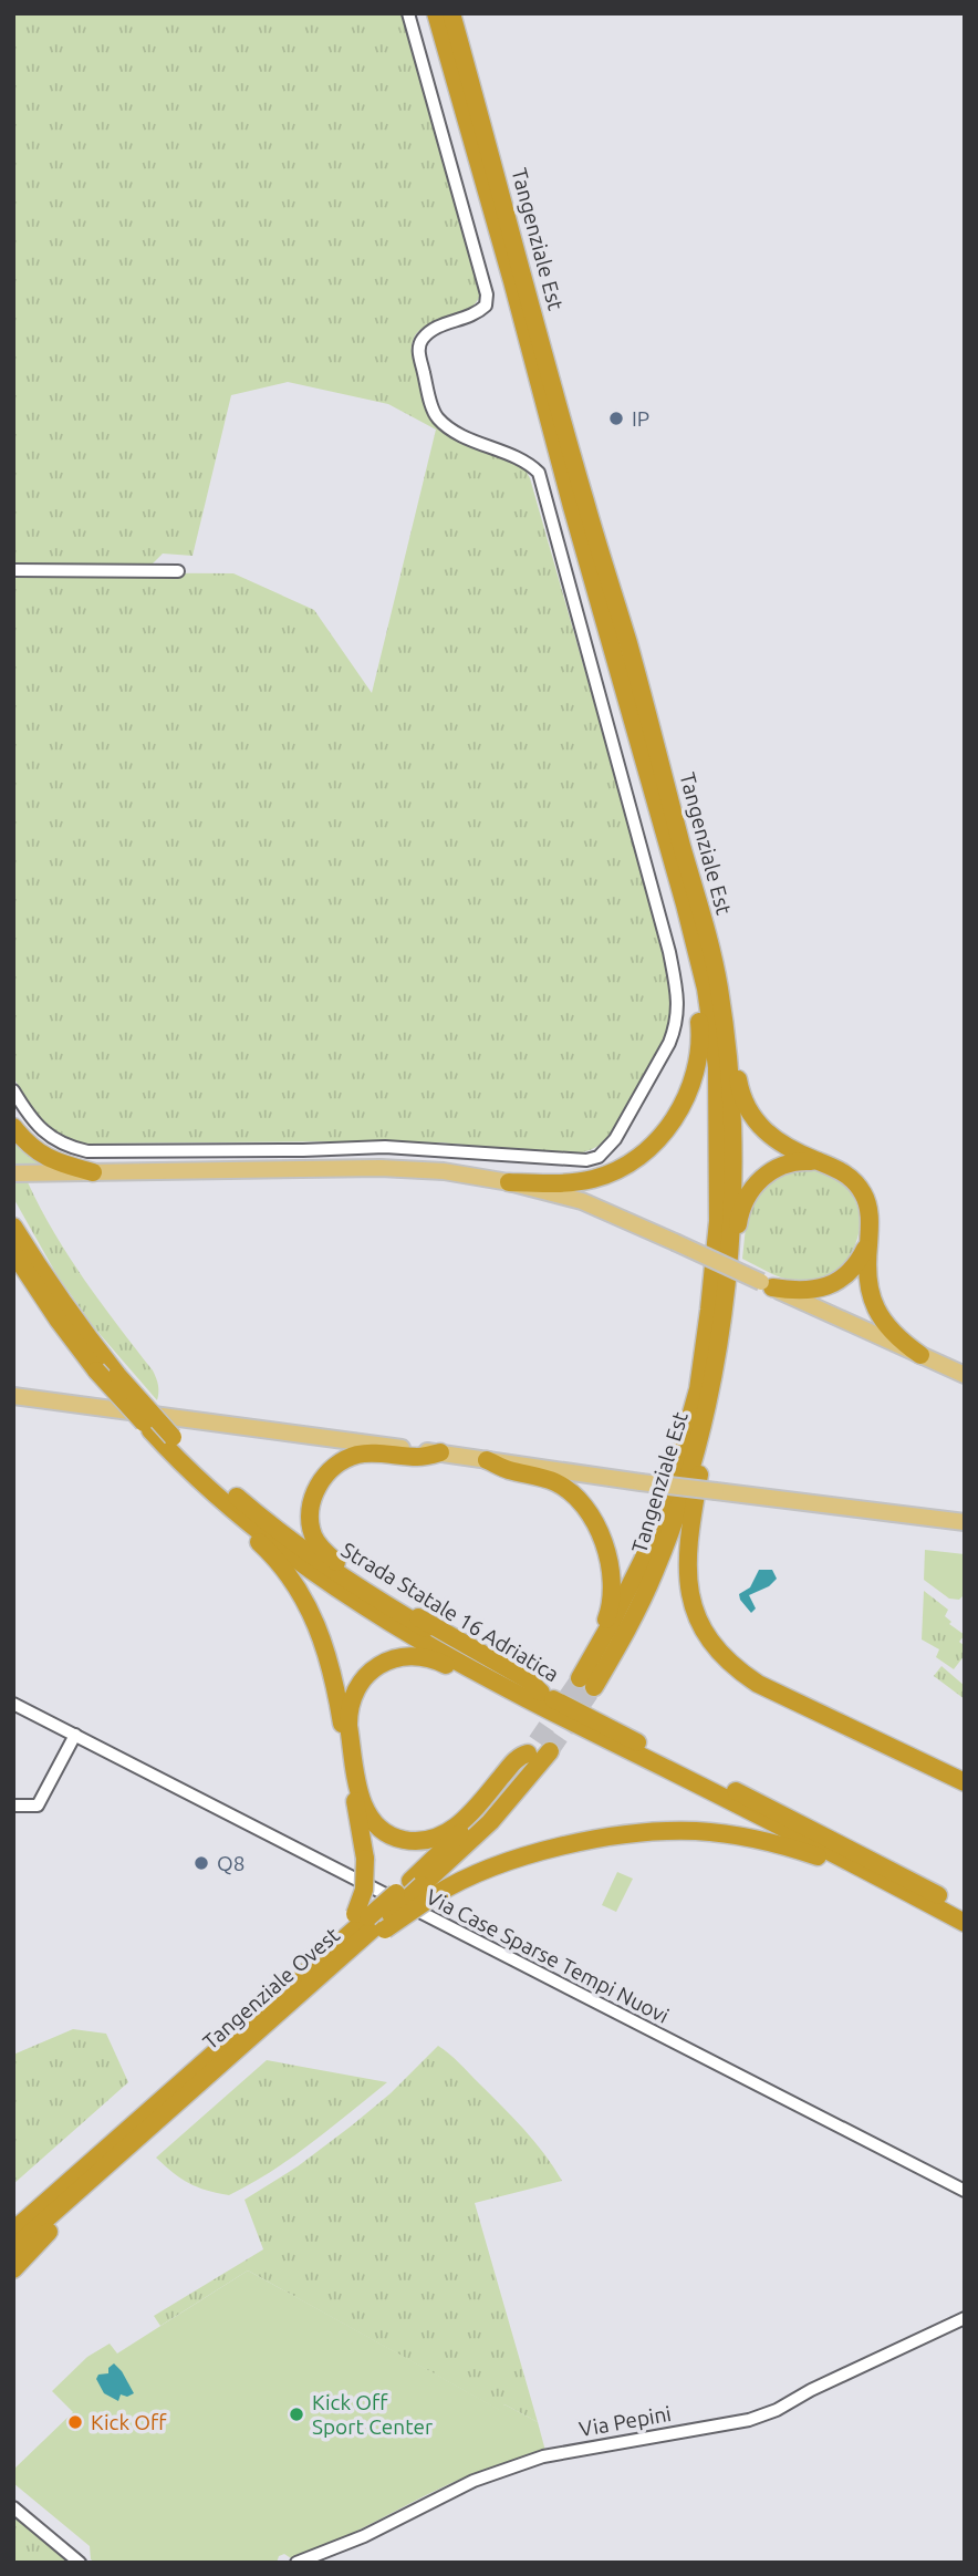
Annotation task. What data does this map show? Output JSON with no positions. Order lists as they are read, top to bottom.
{
  "streets": {
    "highway": ["Tangenziale Est", "Strada Statale 16 Adriatica", "Tangenziale Ovest"],
    "street": ["Via Case Sparse Tempi Nuovi", "Via Pepini"]
  },
  "crossings": [
    ["Strada Statale 16 Adriatica", "Tangenziale Ovest"]
  ],
  "places": [
    "IP",
    "Q8",
    "Kick Off Sport Center",
    "Kick Off"
  ]
}
